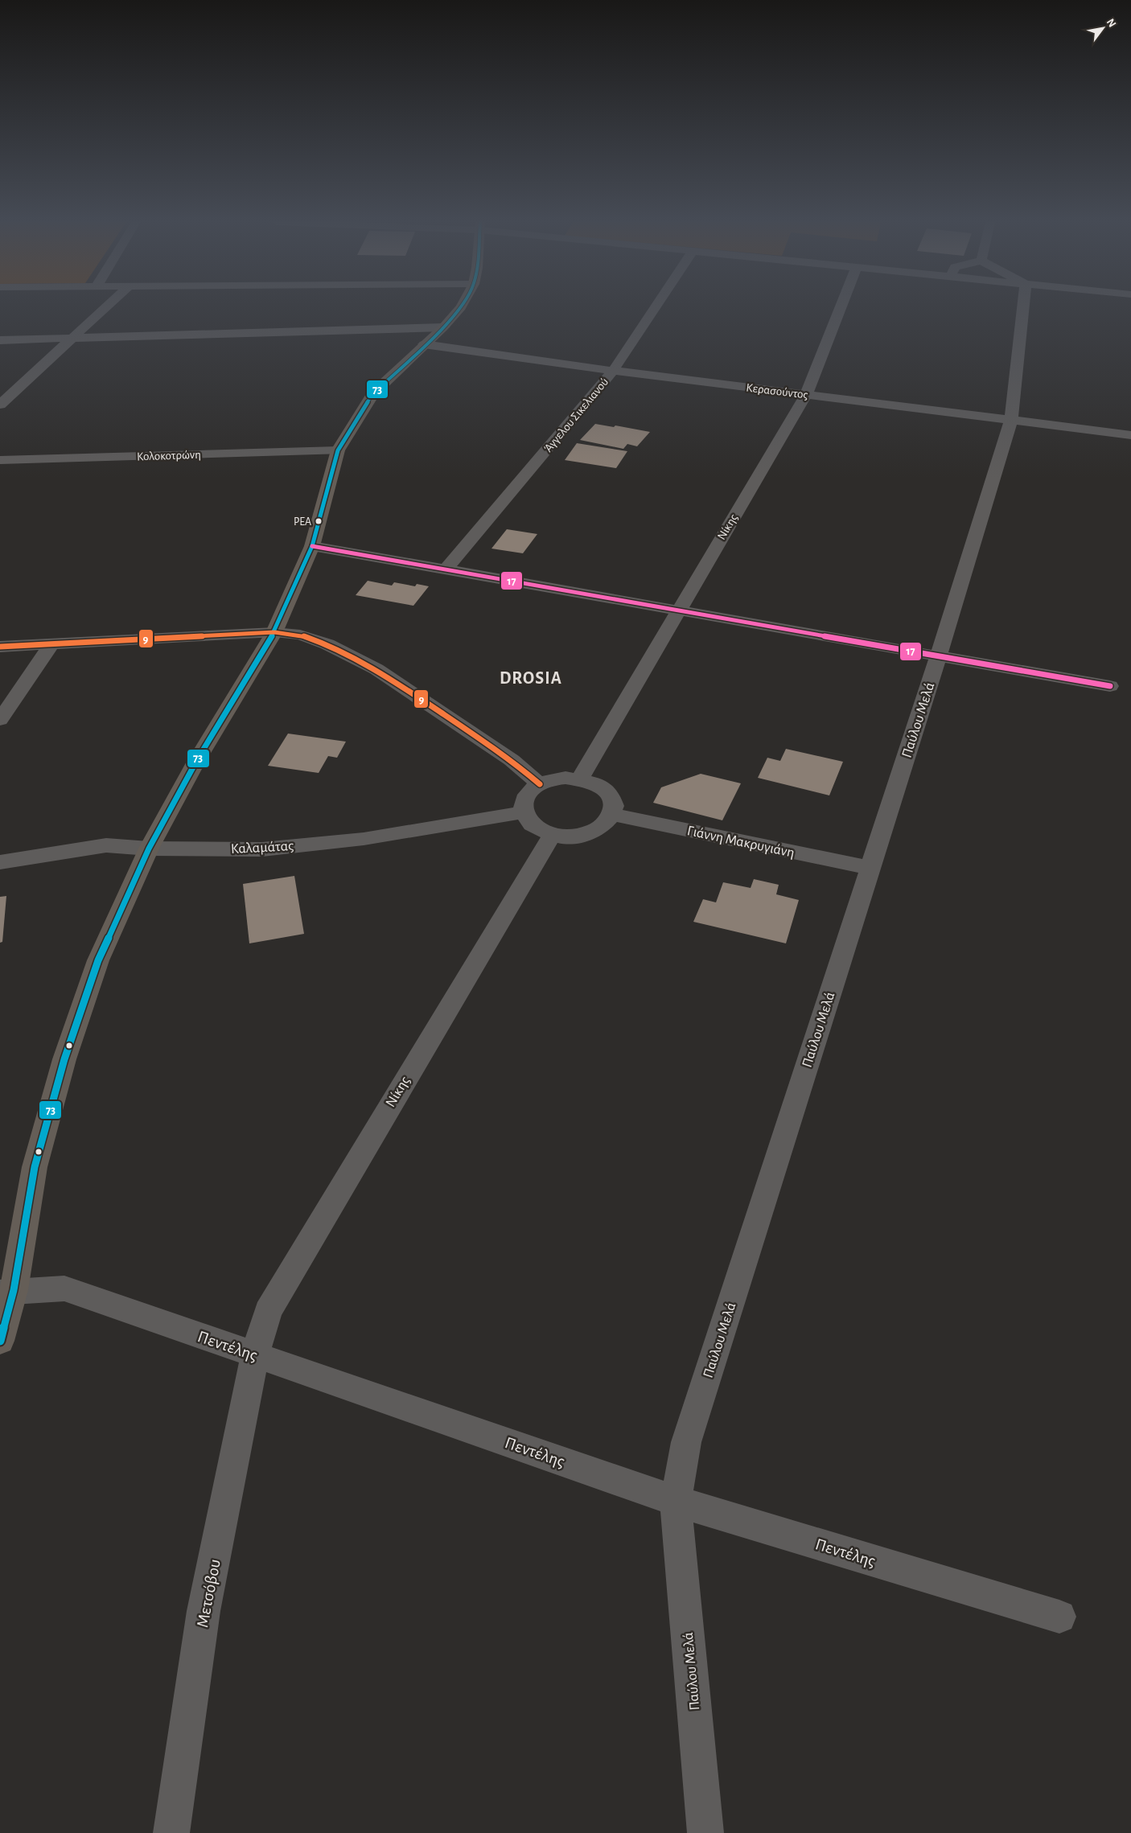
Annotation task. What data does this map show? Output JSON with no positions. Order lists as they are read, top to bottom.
{
  "streets": {
    "street": [
      "Κερασούντος",
      "Άγγελου Σικελιανού",
      "Κολοκοτρώνη",
      "Νίκης",
      "Παύλου Μελά",
      "Γιάννη Μακρυγιάνη",
      "Καλαμάτας",
      "Πεντέλης",
      "Μετσόβου"
    ]
  },
  "crossings": [
    ["Κερασούντος", "Άγγελου Σικελιανού"],
    ["Κερασούντος", "Νίκης"],
    ["Κερασούντος", "Παύλου Μελά"],
    ["Νίκης", "Γιάννη Μακρυγιάνη"],
    ["Νίκης", "Καλαμάτας"],
    ["Νίκης", "Πεντέλης"],
    ["Νίκης", "Μετσόβου"],
    ["Παύλου Μελά", "Γιάννη Μακρυγιάνη"],
    ["Παύλου Μελά", "Πεντέλης"],
    ["Γιάννη Μακρυγιάνη", "Καλαμάτας"],
    ["Πεντέλης", "Μετσόβου"]
  ],
  "districts": ["DROSIA"],
  "places": ["ΡΕΑ"],
  "lines": ["transit line 73", "transit line 17", "transit line 9"],
  "north": "top right"
}
